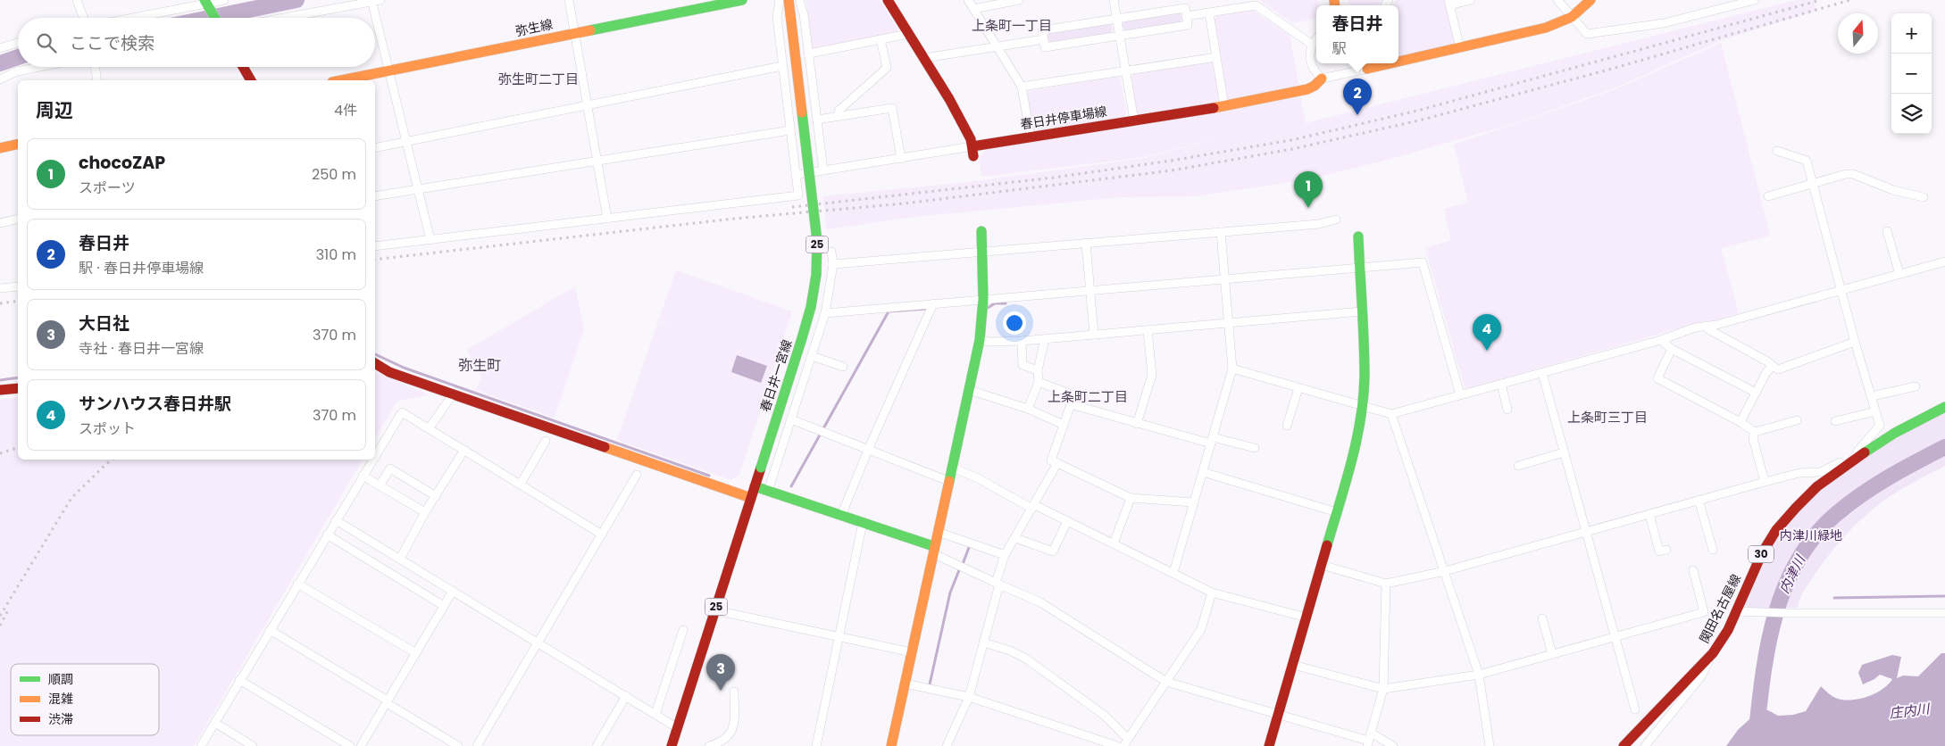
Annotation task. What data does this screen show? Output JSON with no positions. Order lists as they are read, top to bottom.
{
  "streets": {
    "street": [
      "弥生線",
      "春日井停車場線",
      "25",
      "春日井一宮線",
      "30",
      "関田名古屋線"
    ]
  },
  "districts": [
    "上条町一丁目",
    "弥生町二丁目",
    "弥生町",
    "上条町二丁目",
    "上条町三丁目"
  ],
  "water": ["内津川", "庄内川"],
  "parks": ["内津川緑地"],
  "legend": ["順調", "混雑", "渋滞"],
  "north": "top",
  "page": {
    "popup": ["春日井", "駅"],
    "map_buttons": ["+", "−"],
    "search": "ここで検索",
    "pins": [
      "2",
      "1",
      "4",
      "3"
    ],
    "heading": ["周辺", "4件"],
    "list": [
      {
        "mark": "1",
        "name": "chocoZAP",
        "note": "スポーツ",
        "value": "250 m"
      },
      {
        "mark": "2",
        "name": "春日井",
        "note": "駅 · 春日井停車場線",
        "value": "310 m"
      },
      {
        "mark": "3",
        "name": "大日社",
        "note": "寺社 · 春日井一宮線",
        "value": "370 m"
      },
      {
        "mark": "4",
        "name": "サンハウス春日井駅",
        "note": "スポット",
        "value": "370 m"
      }
    ]
  }
}
